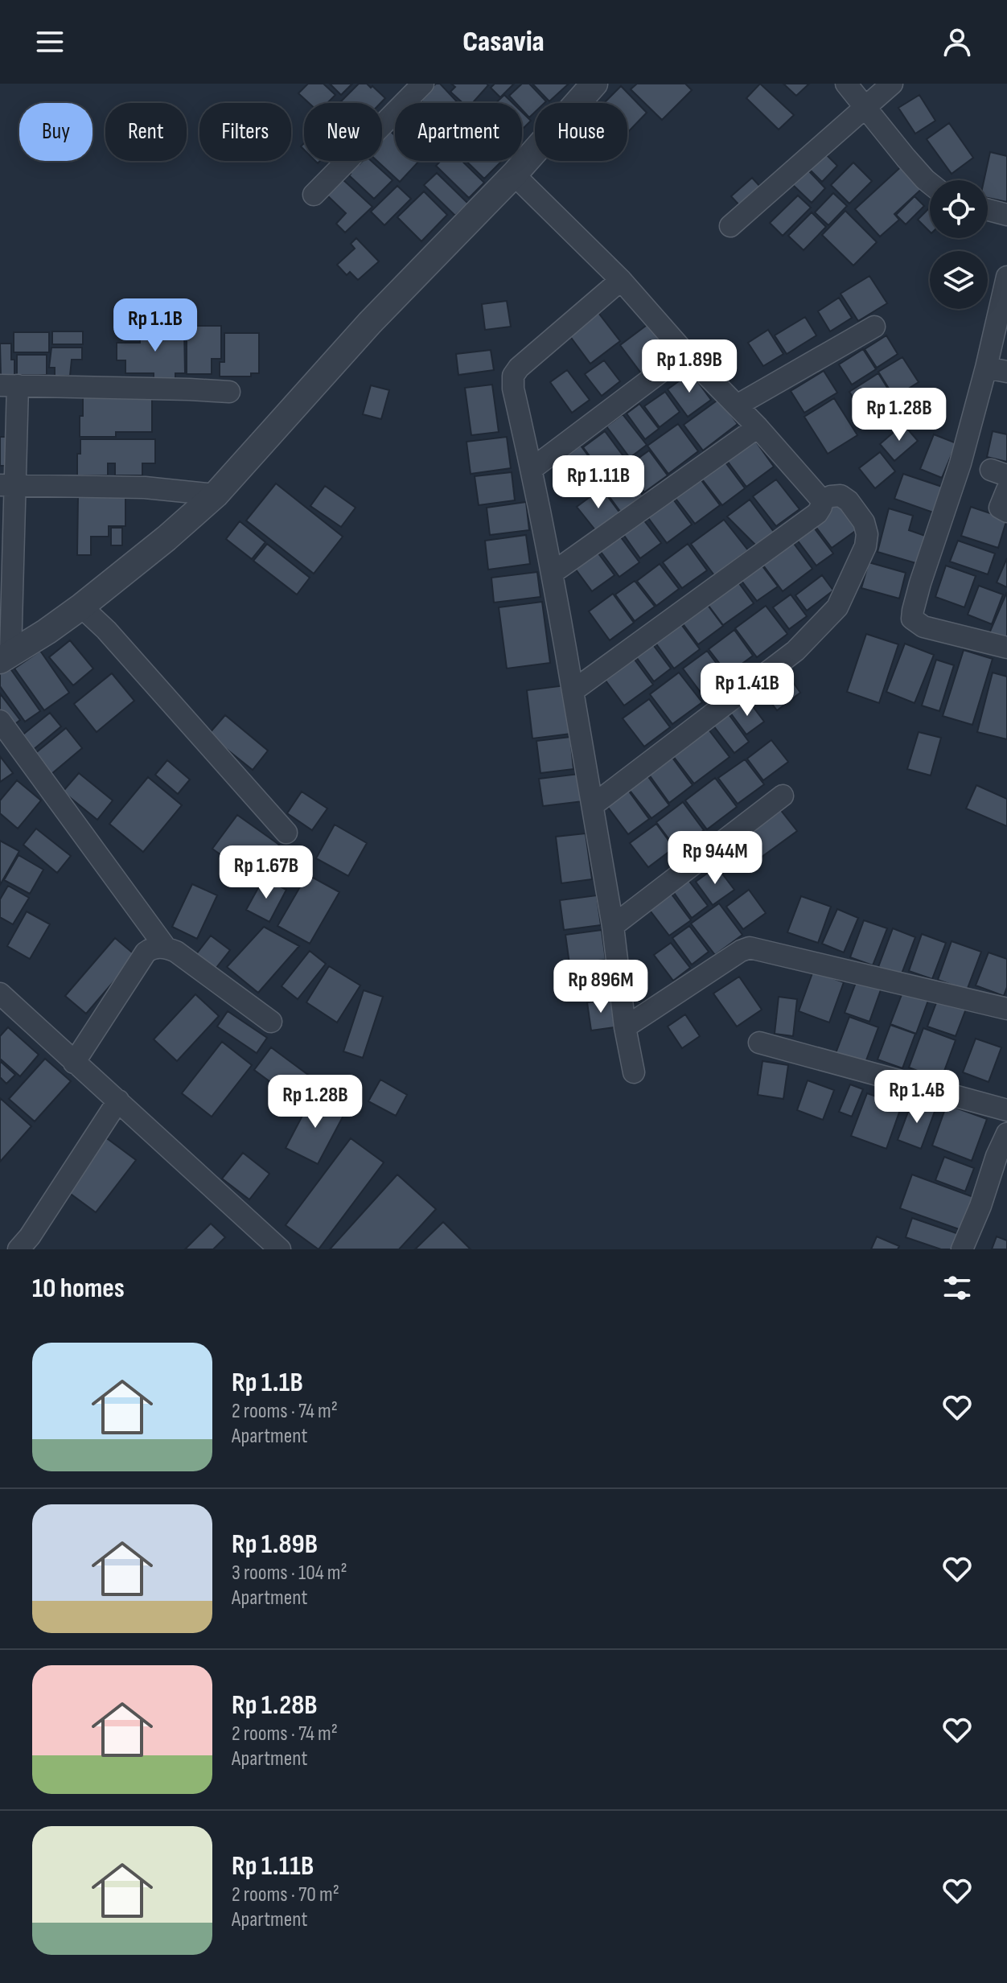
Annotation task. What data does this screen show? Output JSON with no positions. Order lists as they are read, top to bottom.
{
  "page": {
    "header": "Casavia",
    "chip": [
      "Buy",
      "Rent",
      "Filters",
      "New",
      "Apartment",
      "House"
    ],
    "price": [
      "Rp 1.1B",
      "Rp 1.89B",
      "Rp 1.28B",
      "Rp 1.11B",
      "Rp 1.41B",
      "Rp 944M",
      "Rp 1.67B",
      "Rp 896M",
      "Rp 1.4B",
      "Rp 1.28B"
    ],
    "heading": "10 homes",
    "list": [
      {
        "name": "Rp 1.1B",
        "note": "2 rooms · 74 m² · Apartment"
      },
      {
        "name": "Rp 1.89B",
        "note": "3 rooms · 104 m² · Apartment"
      },
      {
        "name": "Rp 1.28B",
        "note": "2 rooms · 74 m² · Apartment"
      },
      {
        "name": "Rp 1.11B",
        "note": "2 rooms · 70 m² · Apartment"
      }
    ]
  }
}
